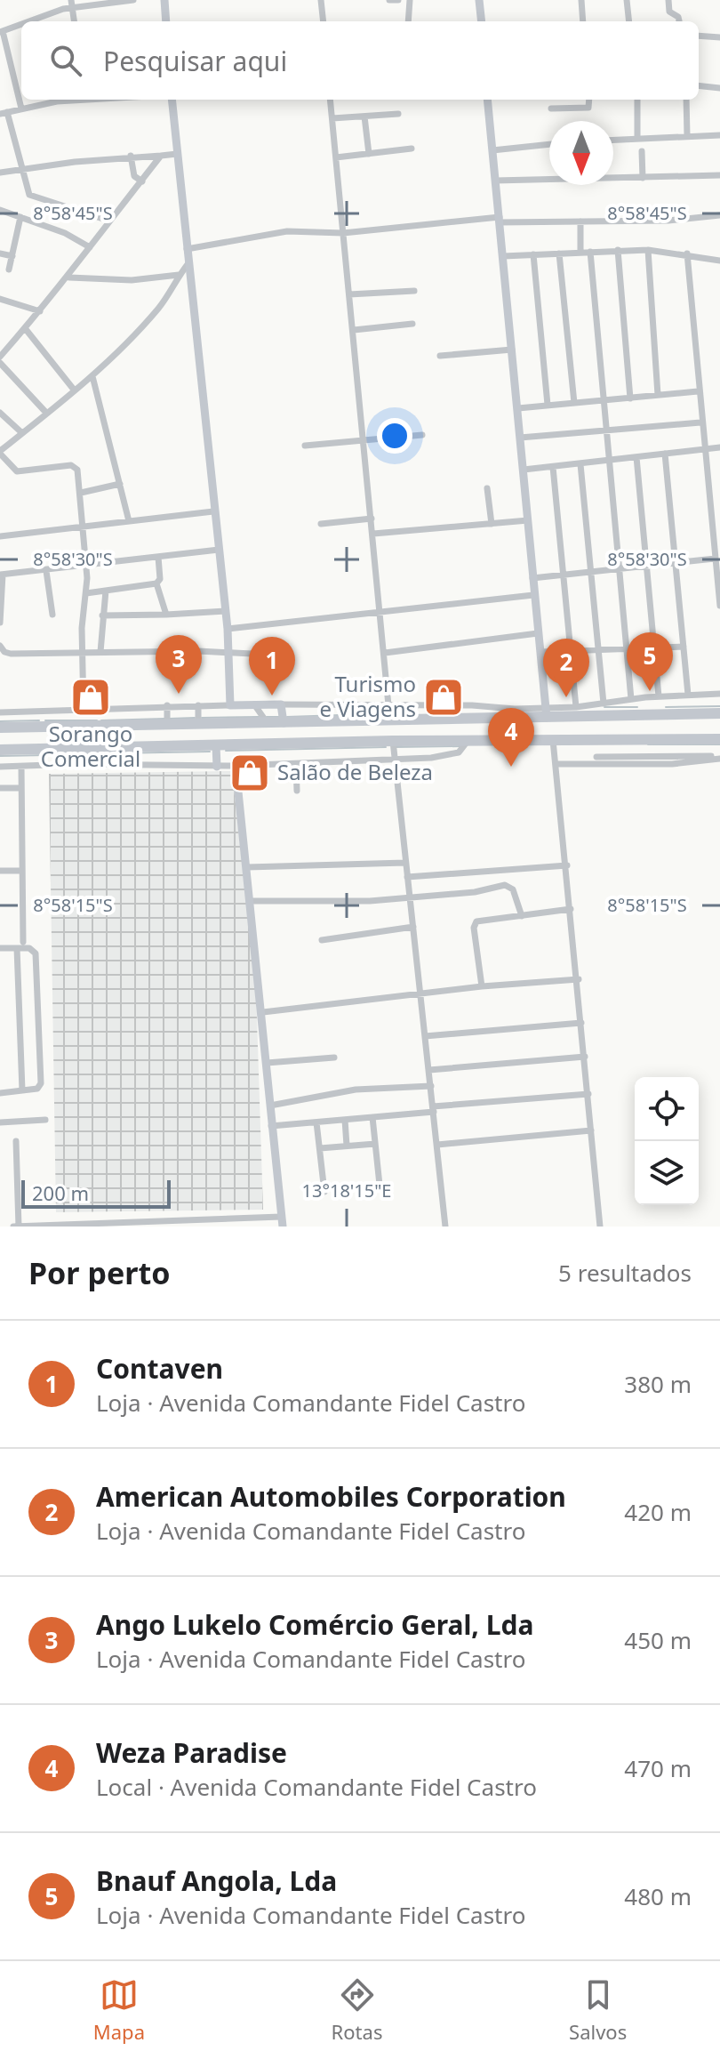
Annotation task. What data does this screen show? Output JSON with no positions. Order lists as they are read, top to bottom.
{
  "places": {
    "shop": ["Sorango Comercial", "Turismo e Viagens", "Salão de Beleza"]
  },
  "scale_bar": "200 m",
  "north": "bottom",
  "page": {
    "search": "Pesquisar aqui",
    "pins": [
      "5",
      "3",
      "1",
      "2",
      "4"
    ],
    "scale": "200 m",
    "heading": ["Por perto", "5 resultados"],
    "list": [
      {
        "mark": "1",
        "name": "Contaven",
        "note": "Loja · Avenida Comandante Fidel Castro",
        "value": "380 m"
      },
      {
        "mark": "2",
        "name": "American Automobiles Corporation",
        "note": "Loja · Avenida Comandante Fidel Castro",
        "value": "420 m"
      },
      {
        "mark": "3",
        "name": "Ango Lukelo Comércio Geral, Lda",
        "note": "Loja · Avenida Comandante Fidel Castro",
        "value": "450 m"
      },
      {
        "mark": "4",
        "name": "Weza Paradise",
        "note": "Local · Avenida Comandante Fidel Castro",
        "value": "470 m"
      },
      {
        "mark": "5",
        "name": "Bnauf Angola, Lda",
        "note": "Loja · Avenida Comandante Fidel Castro",
        "value": "480 m"
      }
    ],
    "nav": ["Mapa", "Rotas", "Salvos"]
  },
  "coordinates": [
    "8°58'45\"S",
    "8°58'30\"S",
    "8°58'15\"S",
    "13°18'15\"E"
  ]
}
